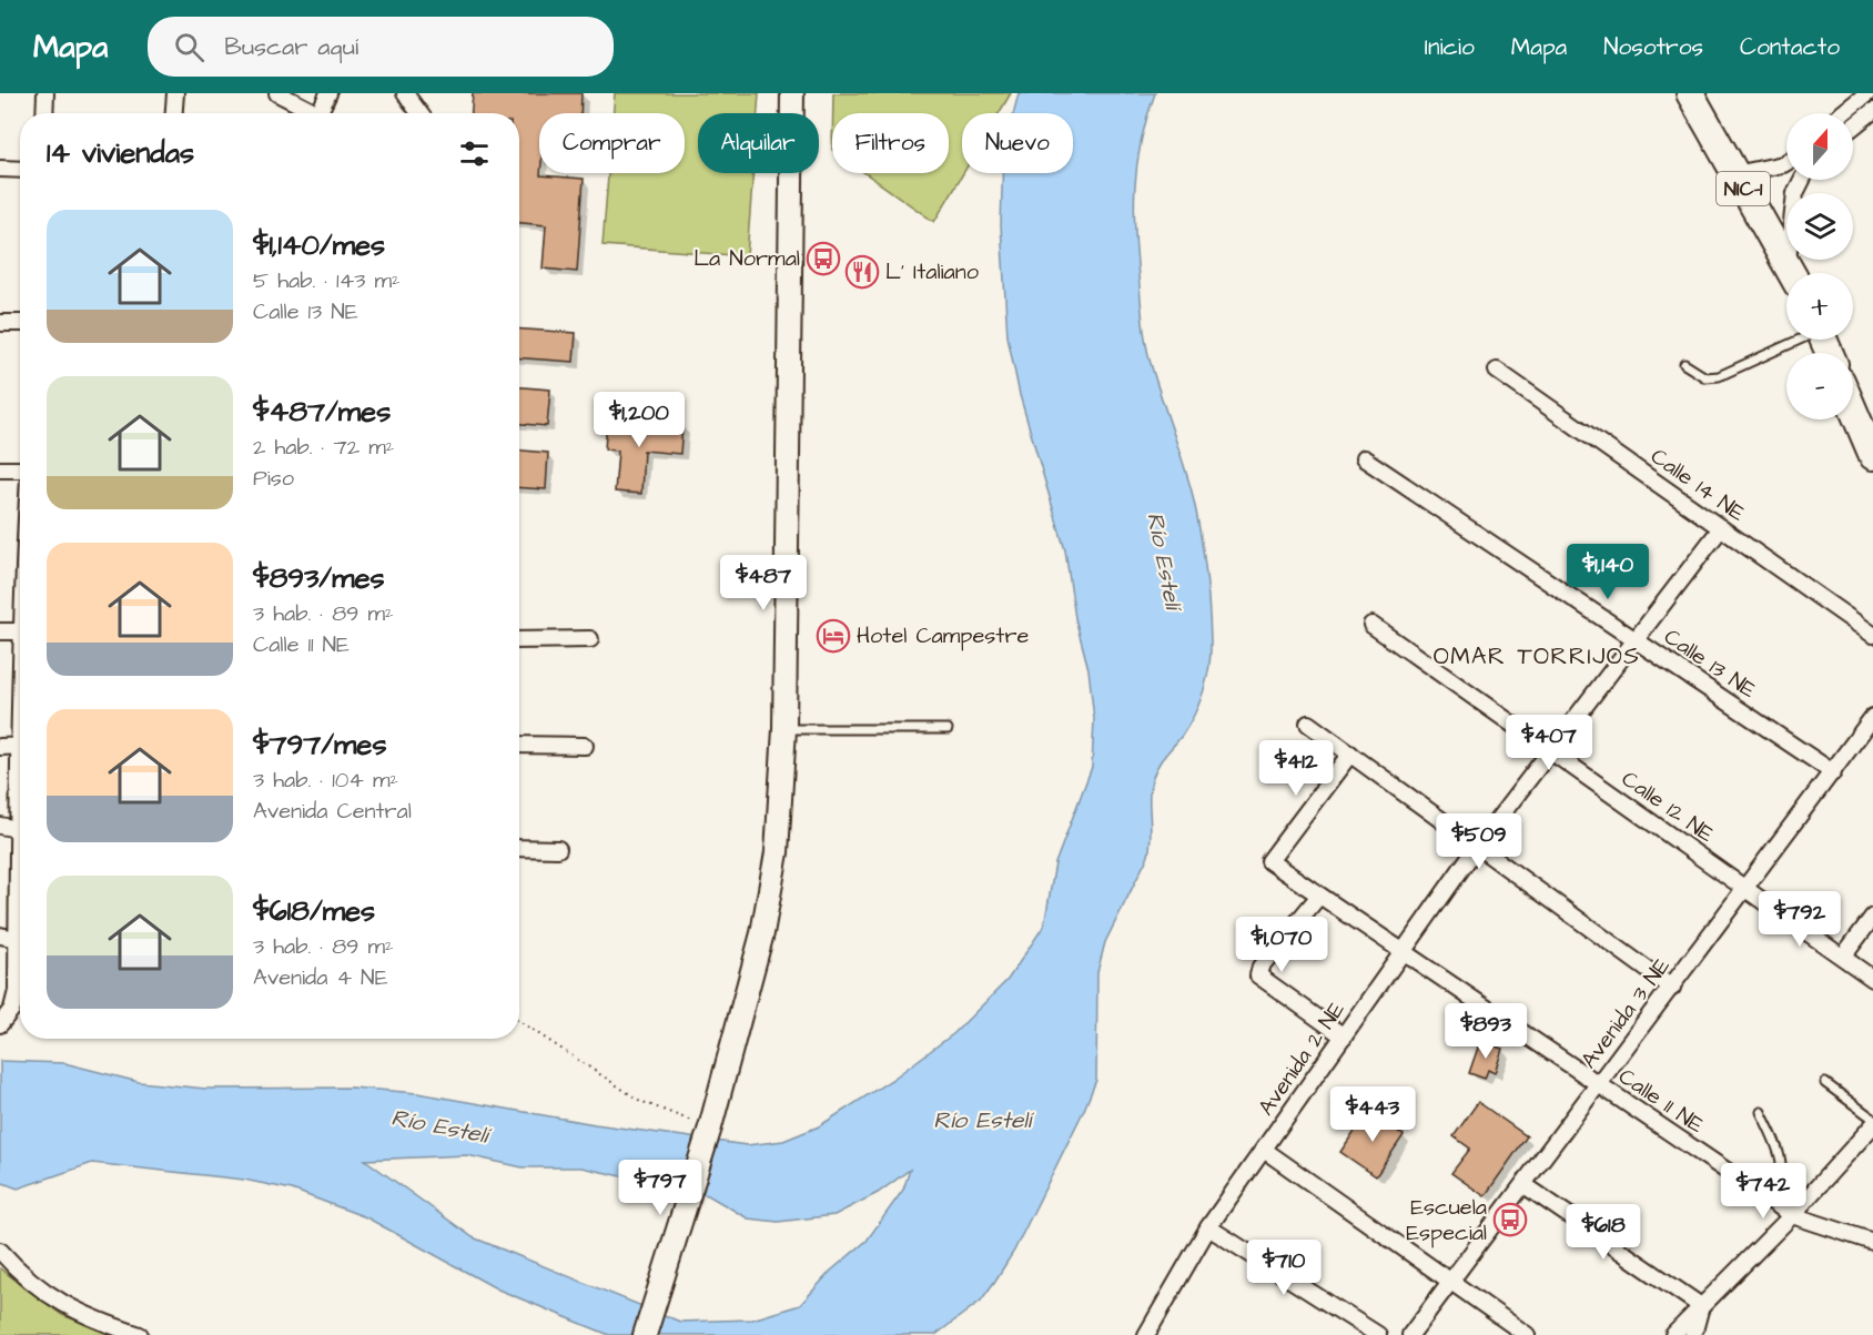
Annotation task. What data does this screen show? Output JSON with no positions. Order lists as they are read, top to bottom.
{
  "streets": {
    "highway": ["NIC-1"],
    "street": [
      "Calle 14 NE",
      "Calle 13 NE",
      "Calle 12 NE",
      "Avenida 3 NE",
      "Avenida 2 NE",
      "Calle 11 NE"
    ]
  },
  "crossings": [
    ["Calle 14 NE", "Avenida 2 NE"],
    ["Calle 13 NE", "Avenida 3 NE"],
    ["Calle 13 NE", "Avenida 2 NE"],
    ["Calle 12 NE", "Avenida 3 NE"],
    ["Calle 12 NE", "Avenida 2 NE"],
    ["Avenida 3 NE", "Calle 11 NE"],
    ["Avenida 2 NE", "Calle 11 NE"]
  ],
  "districts": ["OMAR TORRIJOS"],
  "water": ["Río Estelí"],
  "places": {
    "bus stop": ["La Normal", "Escuela Especial"],
    "restaurant": ["L' Italiano"],
    "hotel": ["Hotel Campestre"]
  },
  "north": "top",
  "page": {
    "header": "Mapa",
    "search": "Buscar aquí",
    "nav": [
      "Inicio",
      "Mapa",
      "Nosotros",
      "Contacto"
    ],
    "map_buttons": ["+", "−"],
    "chip": [
      "Comprar",
      "Alquilar",
      "Filtros",
      "Nuevo"
    ],
    "heading": "14 viviendas",
    "list": [
      {
        "name": "$1,140/mes",
        "note": "5 hab. · 143 m² · Calle 13 NE"
      },
      {
        "name": "$487/mes",
        "note": "2 hab. · 72 m² · Piso"
      },
      {
        "name": "$893/mes",
        "note": "3 hab. · 89 m² · Calle 11 NE"
      },
      {
        "name": "$797/mes",
        "note": "3 hab. · 104 m² · Avenida Central"
      },
      {
        "name": "$618/mes",
        "note": "3 hab. · 89 m² · Avenida 4 NE"
      }
    ],
    "price": [
      "$1,200",
      "$1,140",
      "$487",
      "$407",
      "$412",
      "$509",
      "$792",
      "$1,070",
      "$893",
      "$443",
      "$797",
      "$742",
      "$618",
      "$710"
    ]
  }
}
